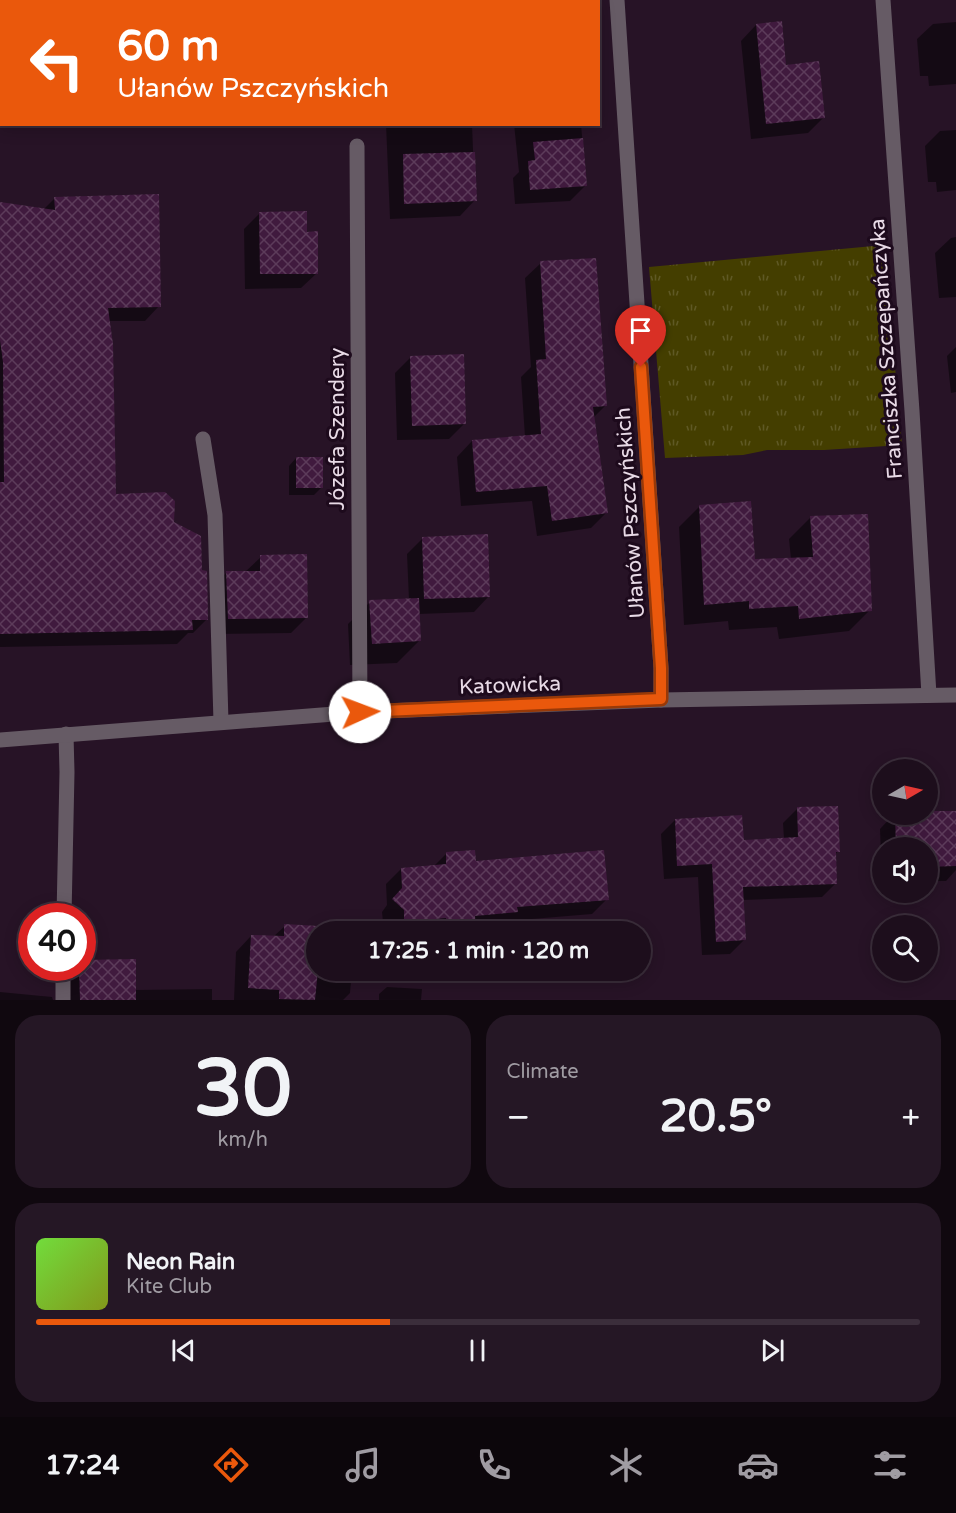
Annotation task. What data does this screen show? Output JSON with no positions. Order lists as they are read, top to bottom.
{
  "streets": {
    "street": [
      "Franciszka Szczepańczyka",
      "Józefa Szendery",
      "Ułanów Pszczyńskich",
      "Katowicka"
    ]
  },
  "crossings": [
    ["Franciszka Szczepańczyka", "Katowicka"],
    ["Józefa Szendery", "Katowicka"],
    ["Ułanów Pszczyńskich", "Katowicka"]
  ],
  "north": "right",
  "page": {
    "turn": ["60 m", "Ułanów Pszczyńskich"],
    "limit": "40",
    "trip": "17:25 · 1 min · 120 m",
    "tile": [
      ["30", "km/h"],
      "Climate"
    ],
    "heat": ["−", "20.5°", "+"],
    "song": ["Neon Rain", "Kite Club"],
    "tabs": "17:24"
  }
}
